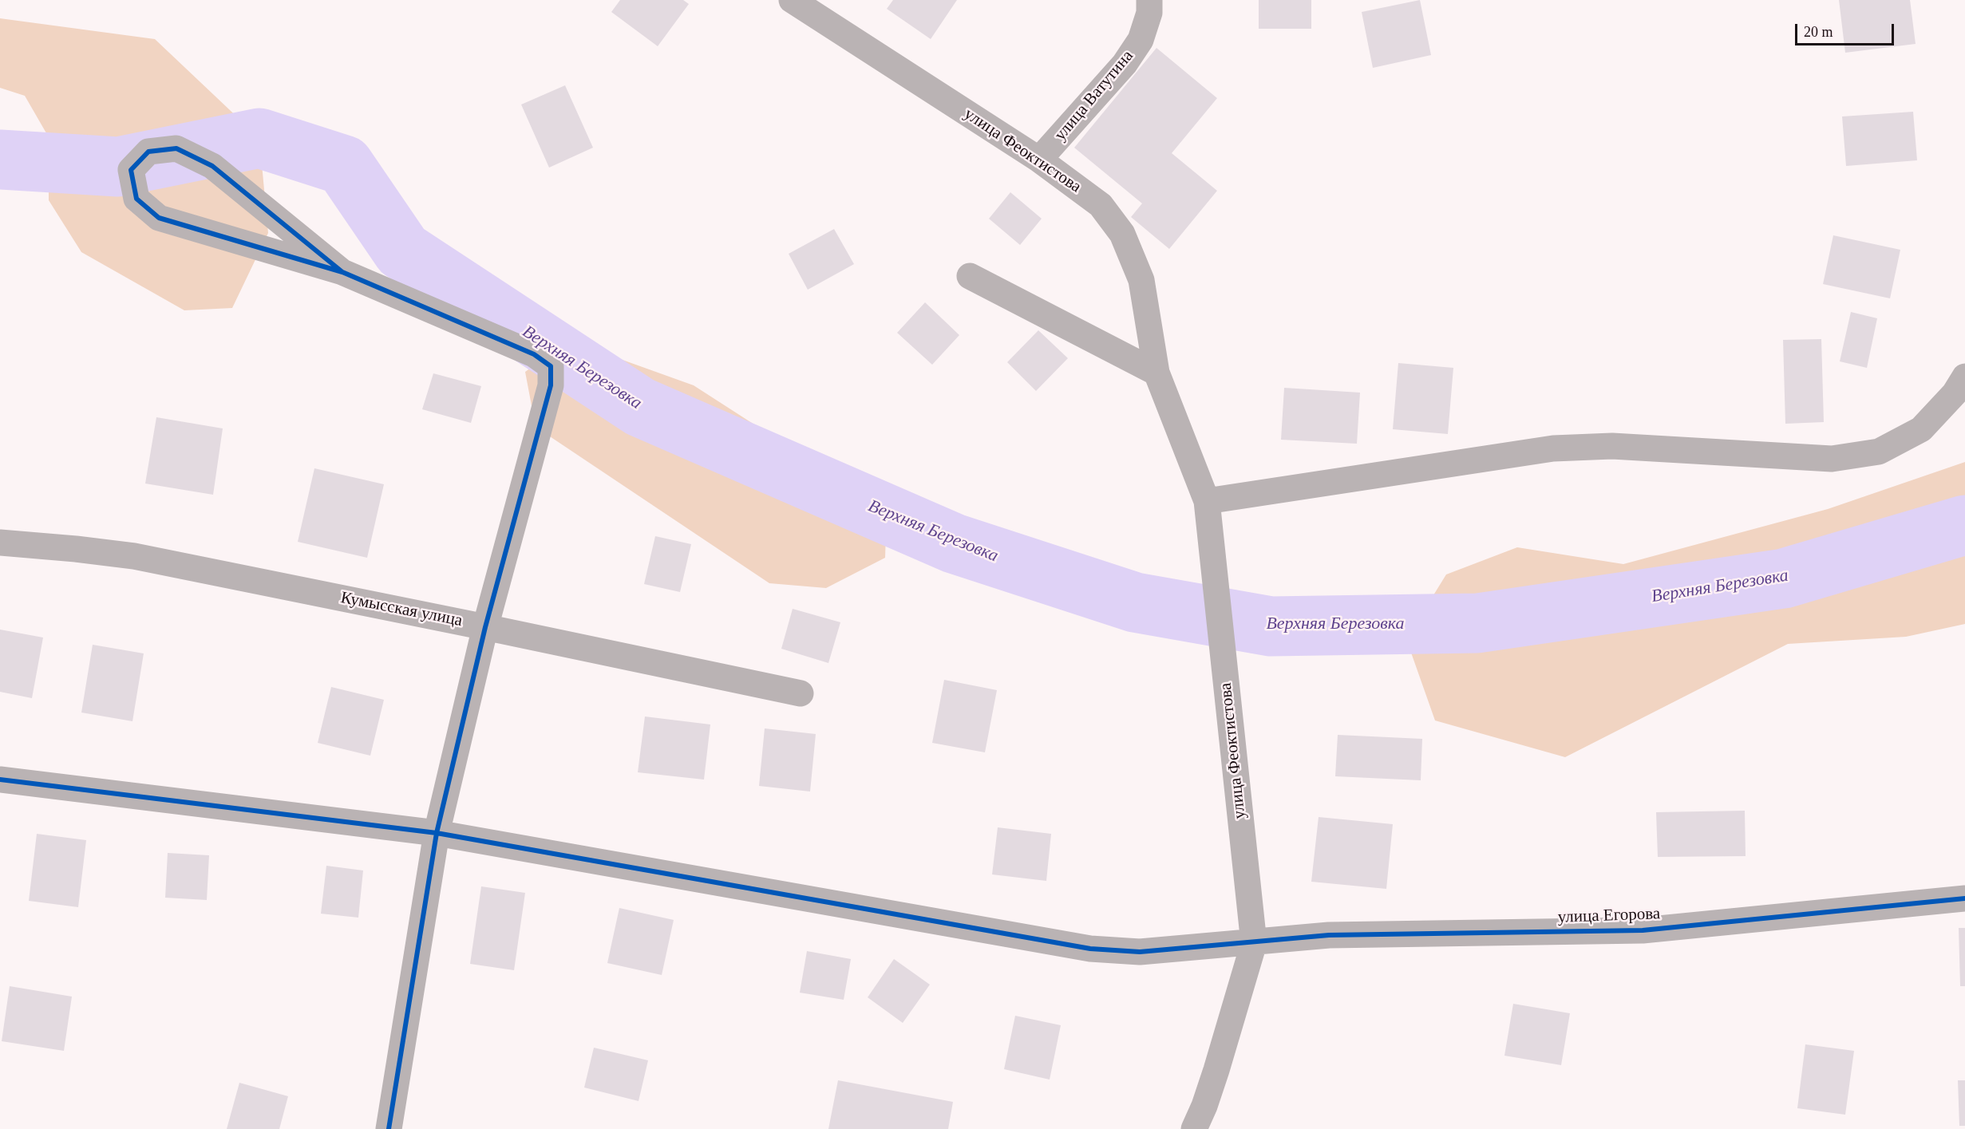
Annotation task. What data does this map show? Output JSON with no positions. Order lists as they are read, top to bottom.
{
  "streets": {
    "street": [
      "улица Ватутина",
      "улица Феоктистова",
      "Кумысская улица",
      "улица Егорова"
    ]
  },
  "crossings": [
    ["улица Ватутина", "улица Феоктистова"],
    ["улица Феоктистова", "улица Егорова"]
  ],
  "water": ["Верхняя Березовка"],
  "scale_bar": "20 m"
}
